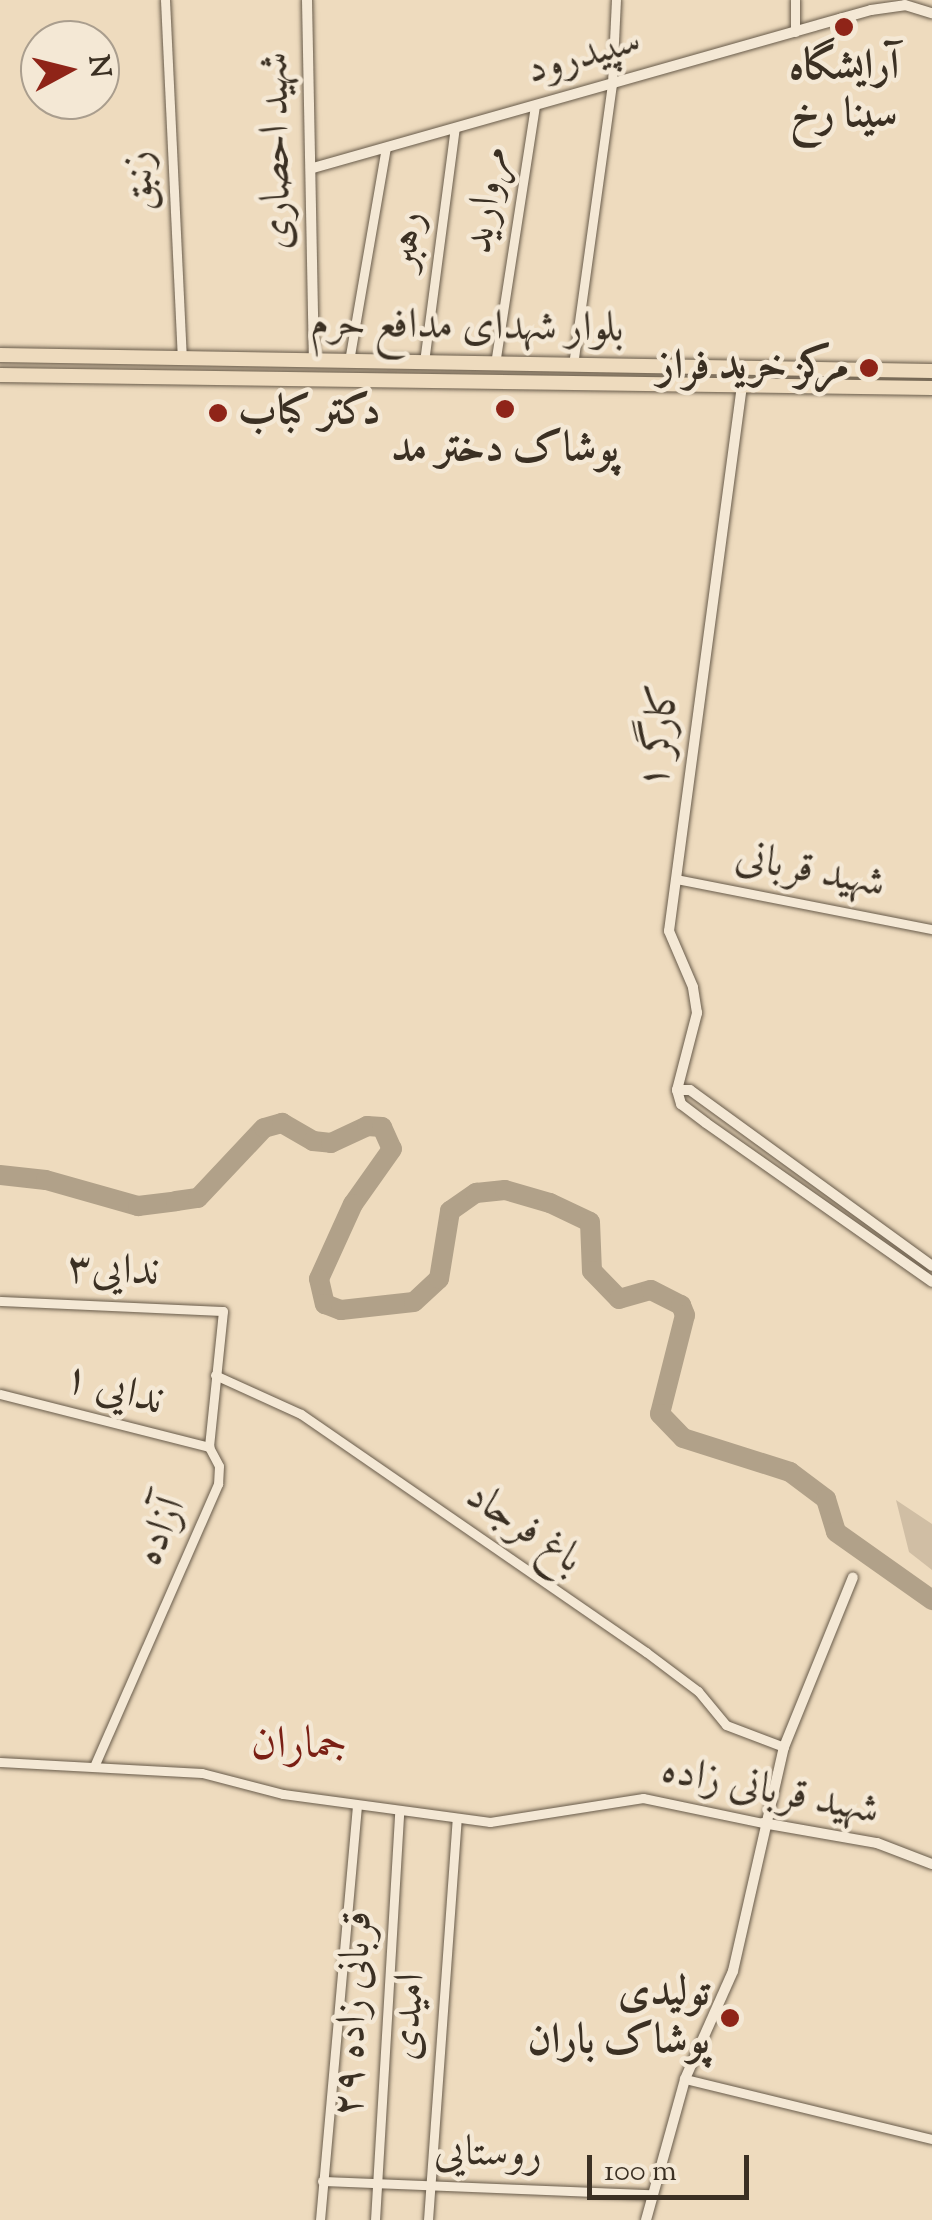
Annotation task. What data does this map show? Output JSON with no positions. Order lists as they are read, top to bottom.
{
  "streets": {
    "main road": ["بلوار شهدای مدافع حرم"],
    "street": [
      "سپیدرود",
      "شهید احصاری",
      "زنبق",
      "مروارید",
      "رهبر",
      "کارگر ۱",
      "شهید قربانی",
      "ندایی۳",
      "ندایی ۱",
      "باغ فرجاد",
      "آزاده",
      "شهید قربانی زاده",
      "قربانی زاده ۲۹",
      "امیدی",
      "روستایی"
    ]
  },
  "crossings": [
    ["سپیدرود", "شهید احصاری"],
    ["سپیدرود", "مروارید"],
    ["سپیدرود", "رهبر"],
    ["شهید احصاری", "بلوار شهدای مدافع حرم"],
    ["زنبق", "بلوار شهدای مدافع حرم"],
    ["مروارید", "بلوار شهدای مدافع حرم"],
    ["رهبر", "بلوار شهدای مدافع حرم"],
    ["بلوار شهدای مدافع حرم", "کارگر ۱"],
    ["کارگر ۱", "شهید قربانی"],
    ["ندایی۳", "آزاده"],
    ["ندایی ۱", "آزاده"],
    ["باغ فرجاد", "آزاده"],
    ["آزاده", "شهید قربانی زاده"],
    ["شهید قربانی زاده", "قربانی زاده ۲۹"],
    ["شهید قربانی زاده", "امیدی"],
    ["قربانی زاده ۲۹", "روستایی"],
    ["امیدی", "روستایی"]
  ],
  "districts": ["جماران"],
  "places": [
    "آرایشگاه سینا رخ",
    "مرکز خرید فراز",
    "پوشاک دختر مد",
    "دکتر کباب",
    "تولیدی پوشاک باران"
  ],
  "scale_bar": "100 m",
  "north": "right"
}
